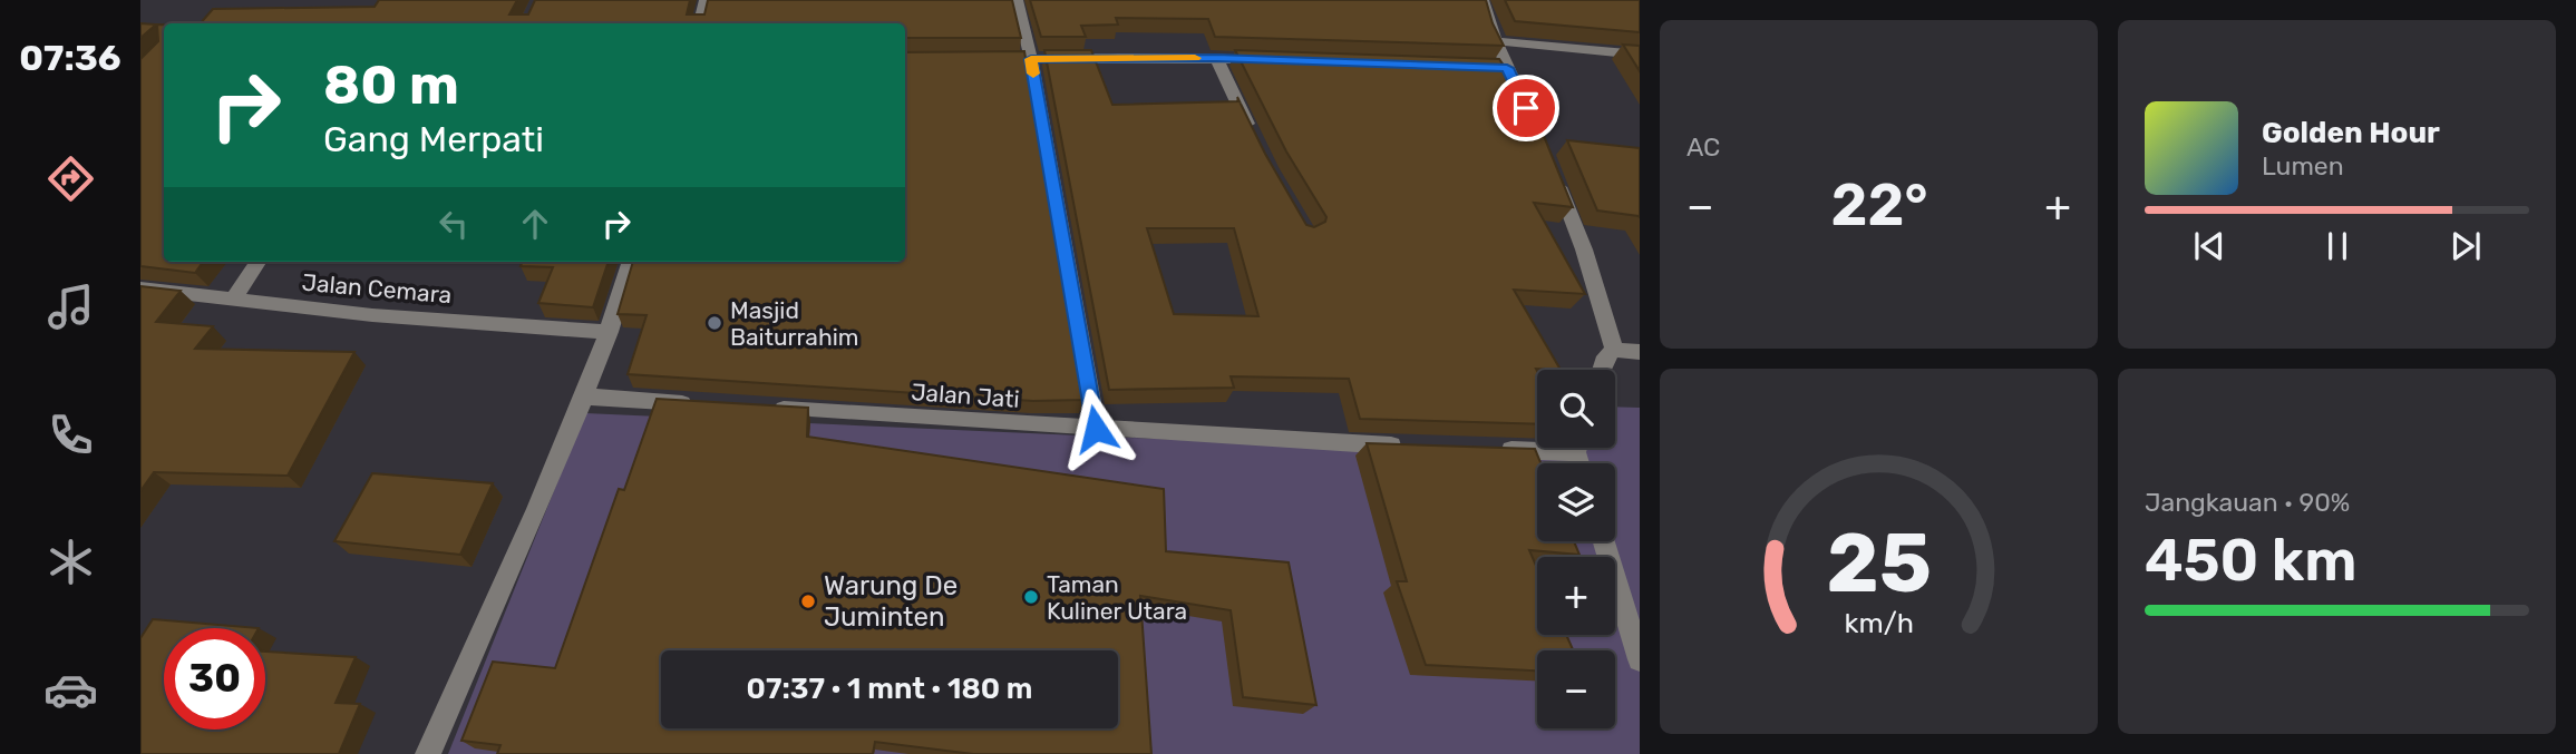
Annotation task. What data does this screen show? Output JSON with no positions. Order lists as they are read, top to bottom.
{
  "streets": {
    "street": ["Jalan Cemara", "Jalan Jati"]
  },
  "places": ["Masjid Baiturrahim", "Taman Kuliner Utara", "Warung De Juminten"],
  "page": {
    "tabs": "07:36",
    "tile": [
      "AC",
      ["Jangkauan · 90%", "450 km"]
    ],
    "turn": ["80 m", "Gang Merpati"],
    "song": ["Golden Hour", "Lumen"],
    "heat": ["−", "22°", "+"],
    "map_buttons": ["+", "−"],
    "limit": "30",
    "trip": "07:37 · 1 mnt · 180 m",
    "gauge": ["25", "km/h"]
  }
}
